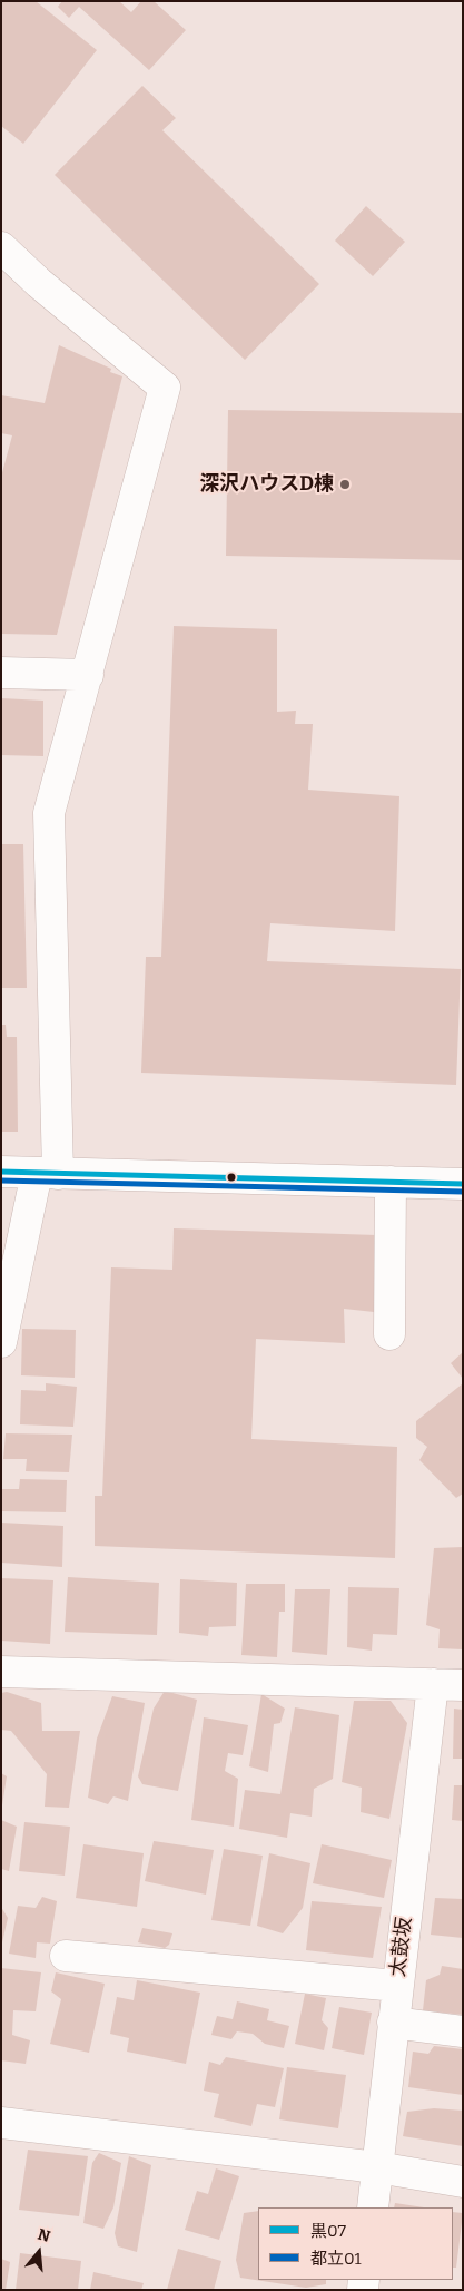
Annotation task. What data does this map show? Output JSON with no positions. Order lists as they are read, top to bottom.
{
  "streets": {
    "street": ["太鼓坂"]
  },
  "places": ["深沢ハウスD棟"],
  "lines": ["transit line 黒07", "transit line 都立01"],
  "legend": ["黒07", "都立01"],
  "north": "top"
}
